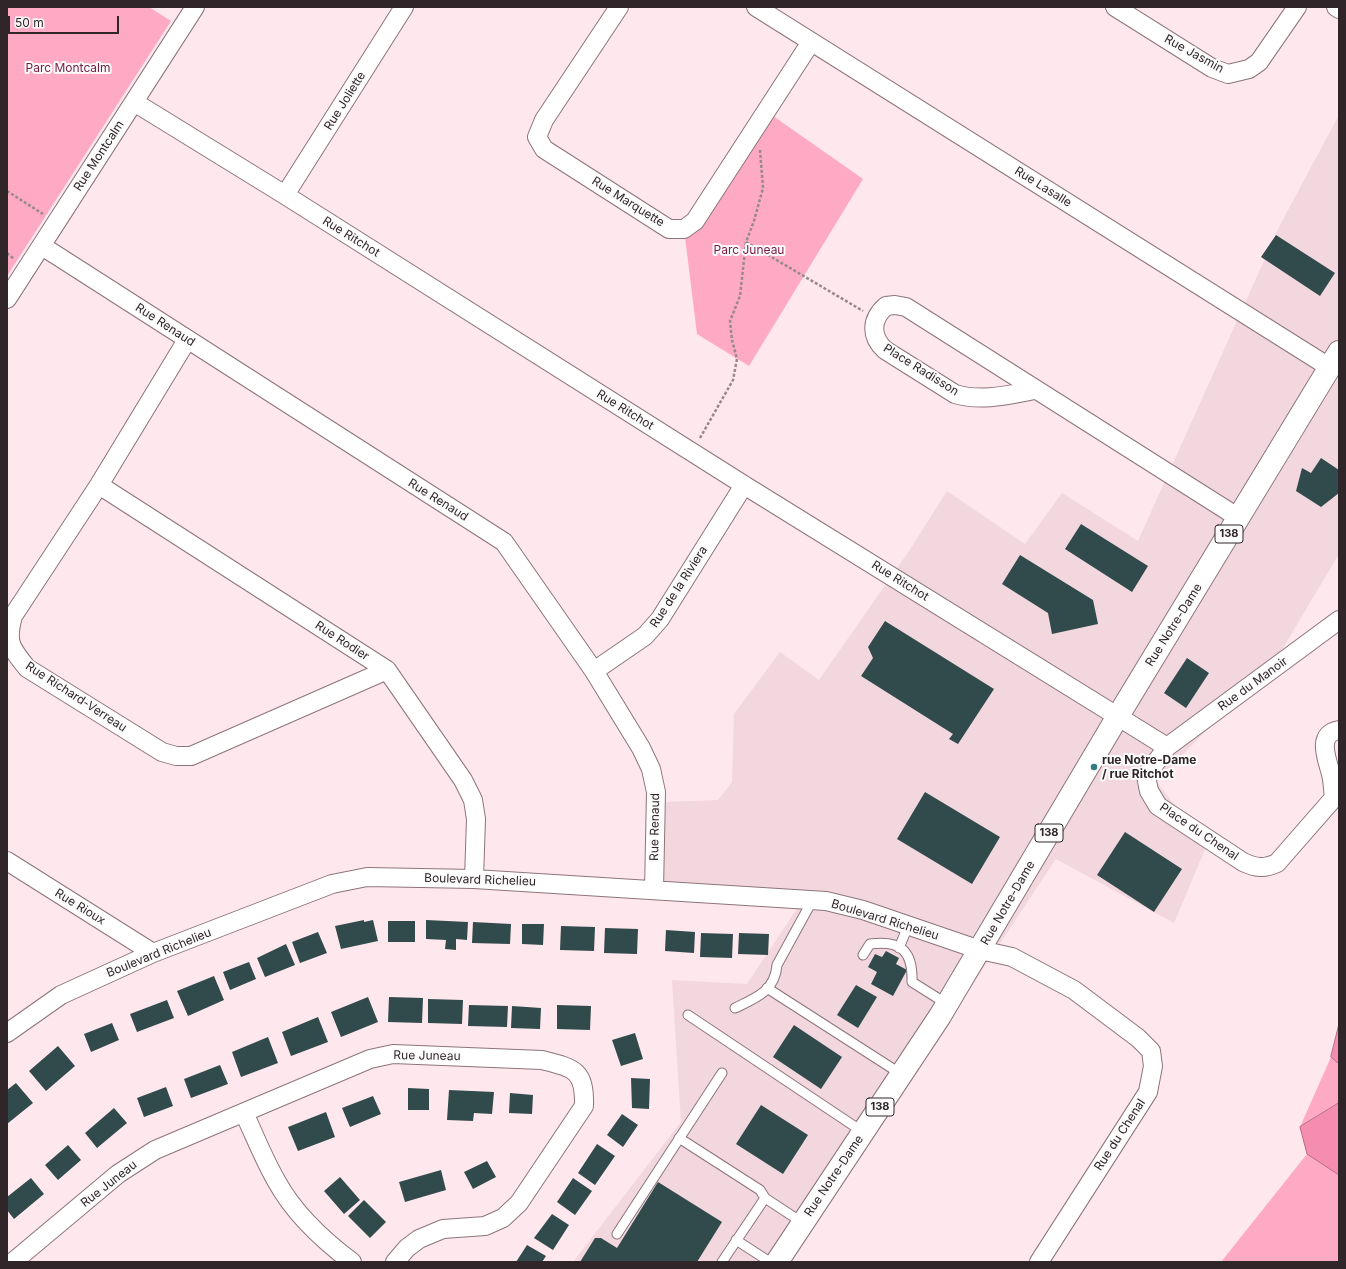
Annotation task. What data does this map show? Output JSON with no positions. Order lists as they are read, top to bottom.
{
  "streets": {
    "main road": ["138", "Rue Notre-Dame"],
    "street": [
      "Rue Jasmin",
      "Rue Joliette",
      "Rue Montcalm",
      "Rue Lasalle",
      "Rue Marquette",
      "Rue Ritchot",
      "Rue Renaud",
      "Place Radisson",
      "Rue de la Riviera",
      "Rue Rodier",
      "Rue du Manoir",
      "Rue Richard-Verreau",
      "Place du Chenal",
      "Boulevard Richelieu",
      "Rue Rioux",
      "Rue Juneau",
      "Rue du Chenal"
    ]
  },
  "crossings": [
    ["Rue Joliette", "Rue Ritchot"],
    ["Rue Montcalm", "Rue Ritchot"],
    ["Rue Montcalm", "Rue Renaud"],
    ["Rue Lasalle", "Rue Marquette"],
    ["Rue Lasalle", "Rue Notre-Dame"],
    ["Rue Ritchot", "Rue de la Riviera"],
    ["Rue Ritchot", "Rue Notre-Dame"],
    ["Rue Renaud", "Rue de la Riviera"],
    ["Rue Renaud", "Rue Richard-Verreau"],
    ["Rue Renaud", "Boulevard Richelieu"],
    ["Rue Notre-Dame", "Boulevard Richelieu"],
    ["Rue Notre-Dame", "Rue du Chenal"],
    ["Rue Rodier", "Rue Richard-Verreau"],
    ["Rue Rodier", "Boulevard Richelieu"],
    ["Rue du Manoir", "Place du Chenal"],
    ["Boulevard Richelieu", "Rue Rioux"],
    ["Boulevard Richelieu", "Rue du Chenal"]
  ],
  "parks": ["Parc Montcalm", "Parc Juneau"],
  "places": ["rue Notre-Dame / rue Ritchot"],
  "scale_bar": "50 m"
}
